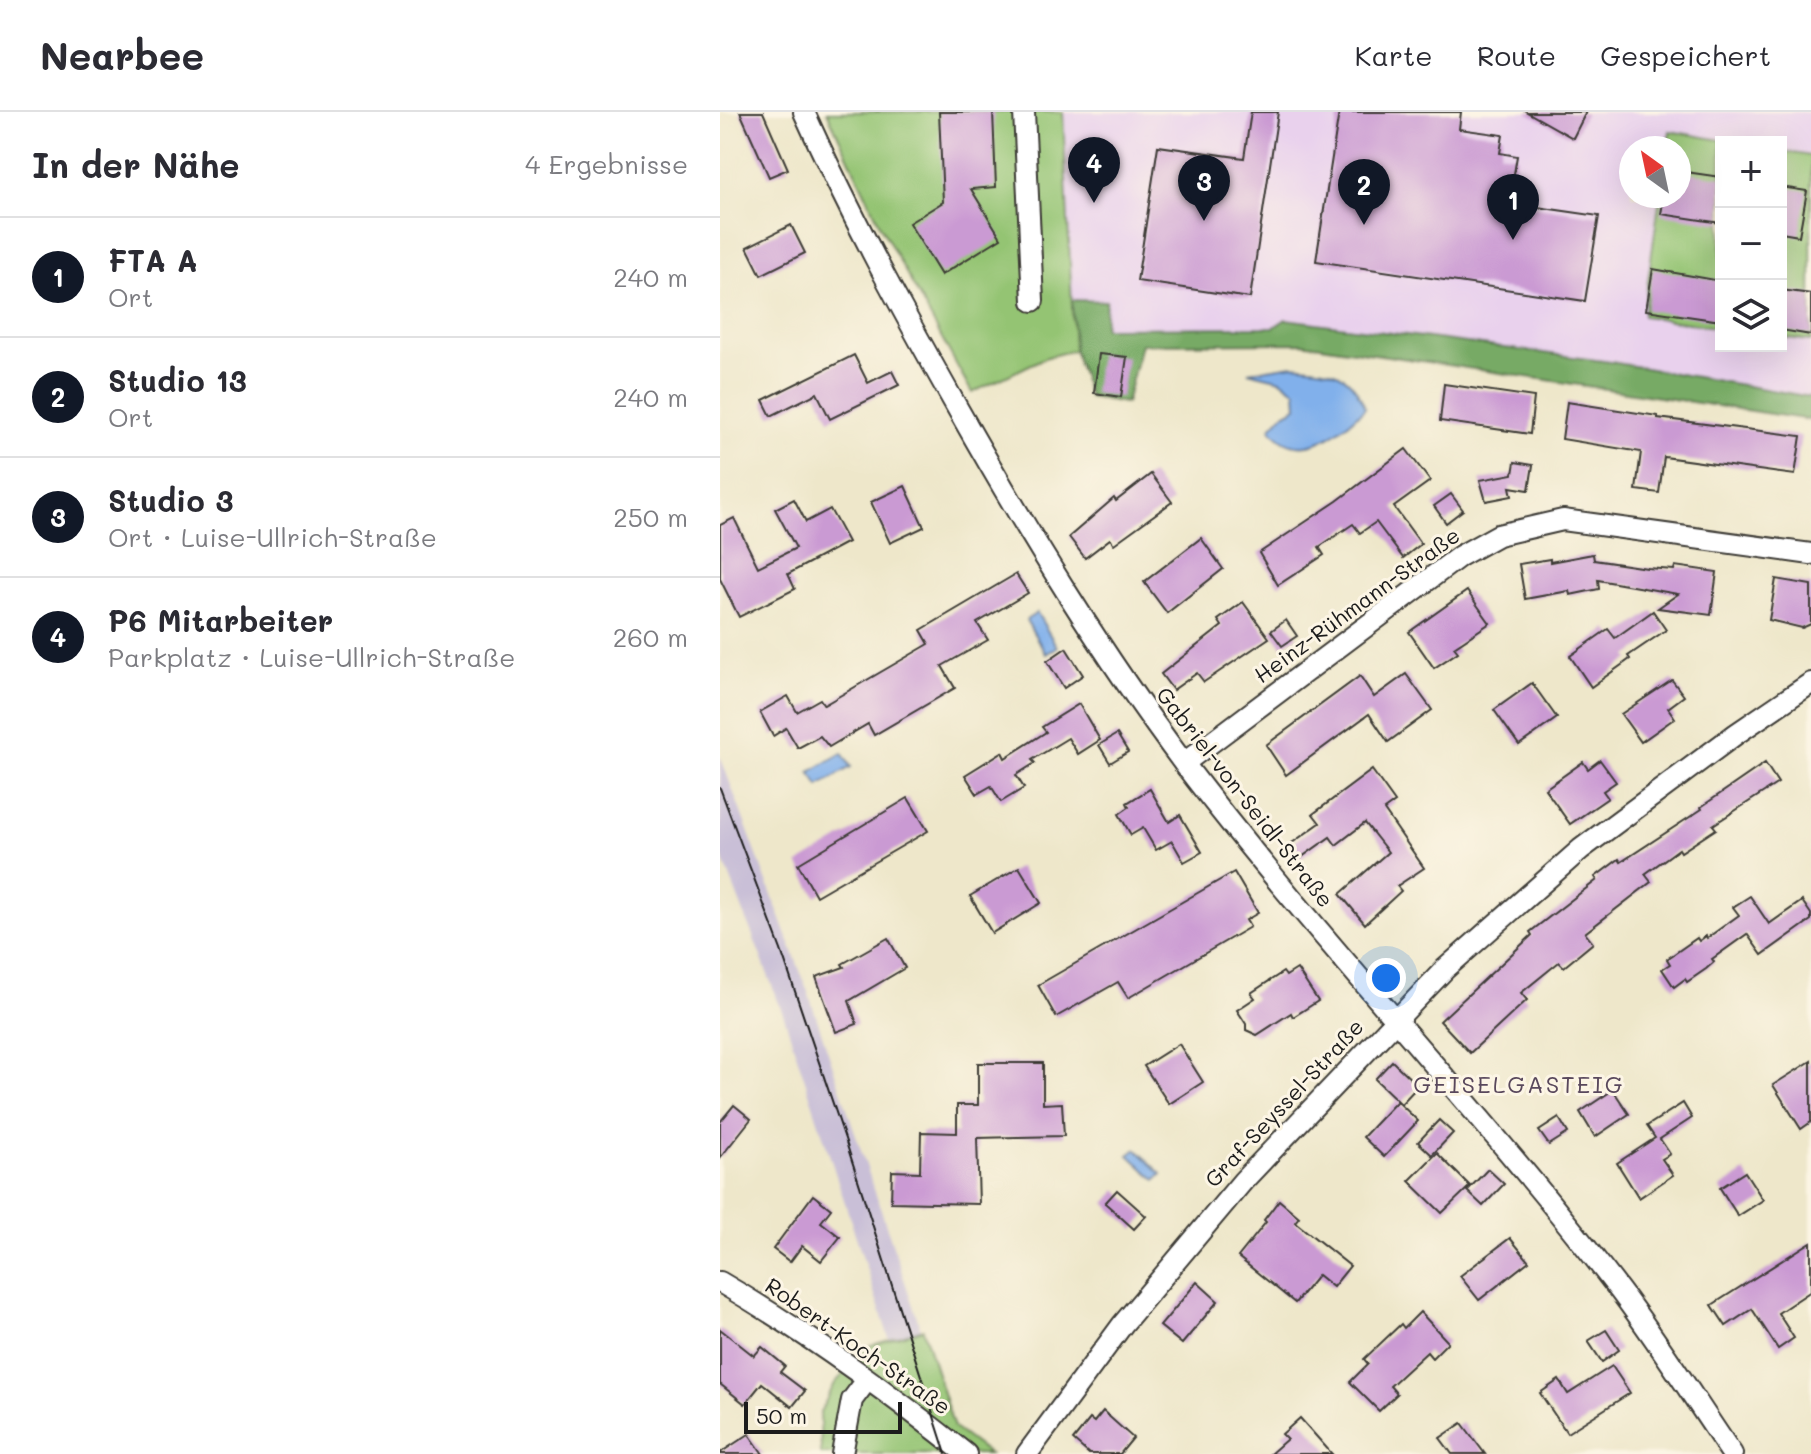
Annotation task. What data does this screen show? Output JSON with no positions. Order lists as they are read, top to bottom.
{
  "streets": {
    "street": [
      "Heinz-Rühmann-Straße",
      "Gabriel-von-Seidl-Straße",
      "Graf-Seyssel-Straße",
      "Robert-Koch-Straße"
    ]
  },
  "crossings": [
    ["Heinz-Rühmann-Straße", "Gabriel-von-Seidl-Straße"],
    ["Gabriel-von-Seidl-Straße", "Graf-Seyssel-Straße"]
  ],
  "districts": ["GEISELGASTEIG"],
  "scale_bar": "50 m",
  "north": "top left",
  "page": {
    "header": "Nearbee",
    "nav": ["Karte", "Route", "Gespeichert"],
    "heading": ["In der Nähe", "4 Ergebnisse"],
    "map_buttons": ["+", "−"],
    "pins": [
      "4",
      "3",
      "2",
      "1"
    ],
    "list": [
      {
        "mark": "1",
        "name": "FTA A",
        "note": "Ort",
        "value": "240 m"
      },
      {
        "mark": "2",
        "name": "Studio 13",
        "note": "Ort",
        "value": "240 m"
      },
      {
        "mark": "3",
        "name": "Studio 3",
        "note": "Ort · Luise-Ullrich-Straße",
        "value": "250 m"
      },
      {
        "mark": "4",
        "name": "P6 Mitarbeiter",
        "note": "Parkplatz · Luise-Ullrich-Straße",
        "value": "260 m"
      }
    ],
    "scale": "50 m"
  }
}
